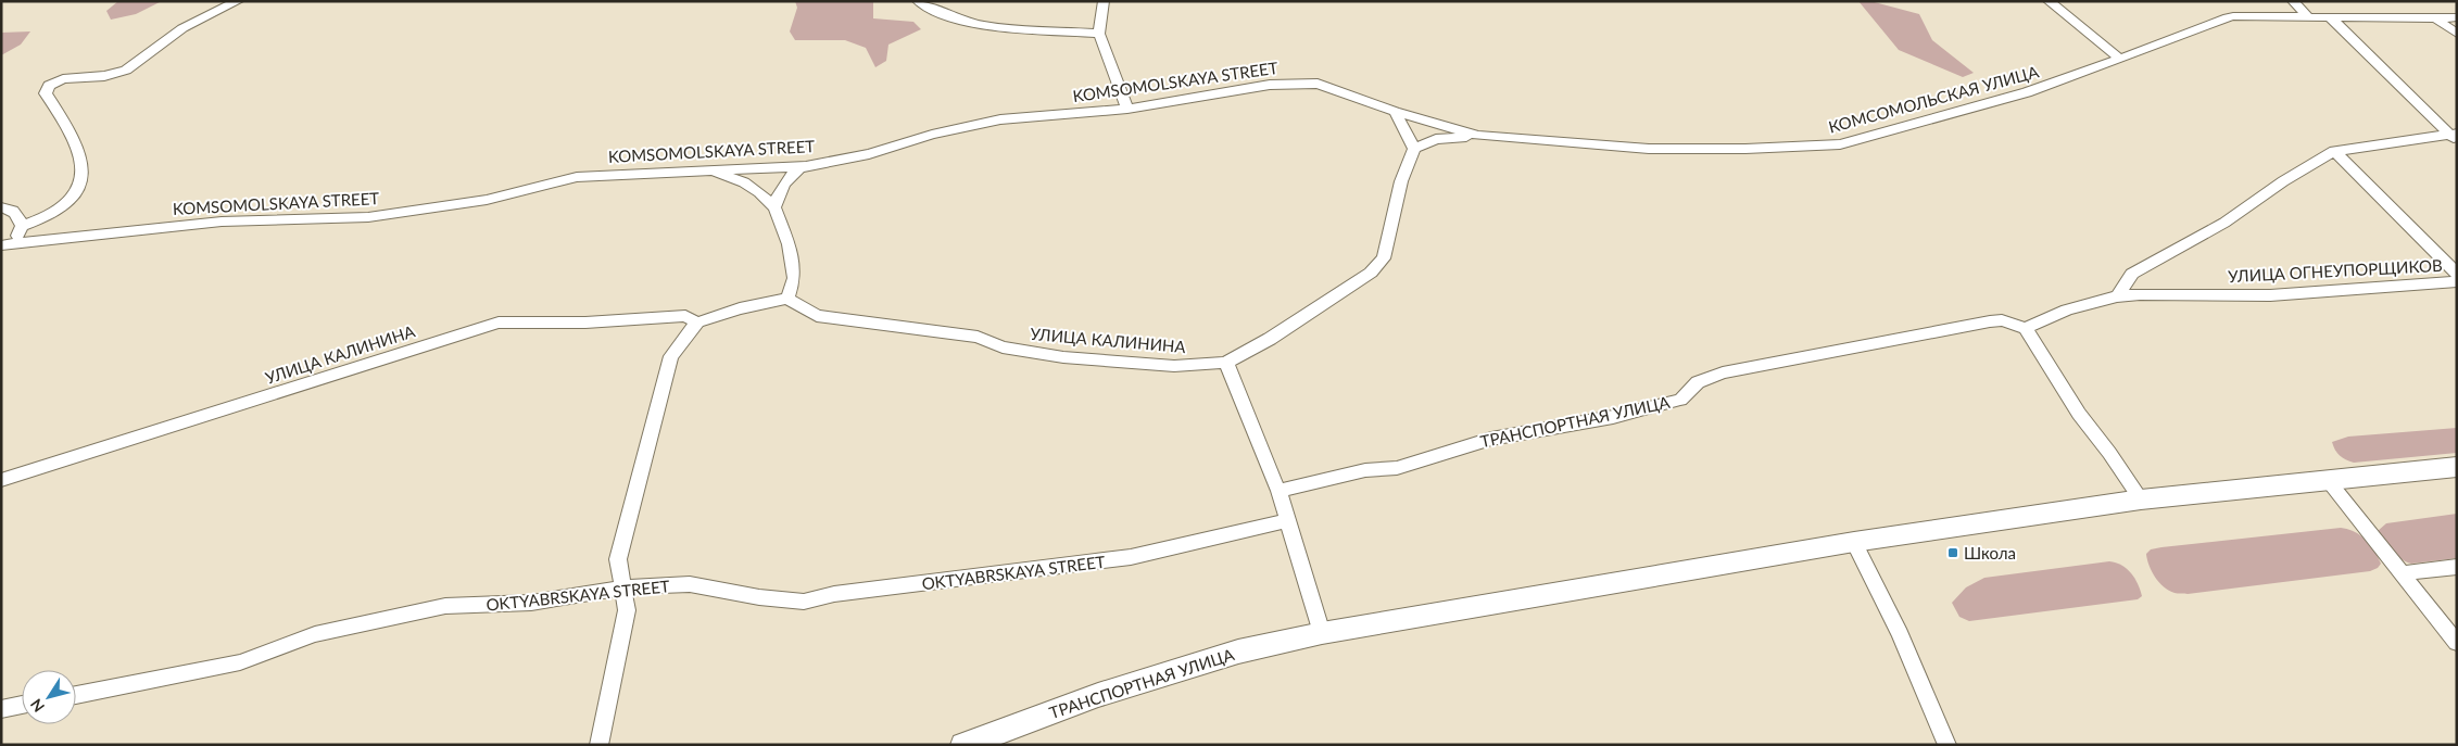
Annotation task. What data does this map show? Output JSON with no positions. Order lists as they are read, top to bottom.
{
  "streets": {
    "main road": ["ТРАНСПОРТНАЯ УЛИЦА"],
    "street": [
      "KOMSOMOLSKAYA STREET",
      "КОМСОМОЛЬСКАЯ УЛИЦА",
      "УЛИЦА ОГНЕУПОРЩИКОВ",
      "УЛИЦА КАЛИНИНА",
      "OKTYABRSKAYA STREET"
    ]
  },
  "crossings": [
    ["KOMSOMOLSKAYA STREET", "КОМСОМОЛЬСКАЯ УЛИЦА"],
    ["УЛИЦА ОГНЕУПОРЩИКОВ", "ТРАНСПОРТНАЯ УЛИЦА"]
  ],
  "places": {
    "transit": ["Школа"]
  },
  "north": "bottom left"
}
